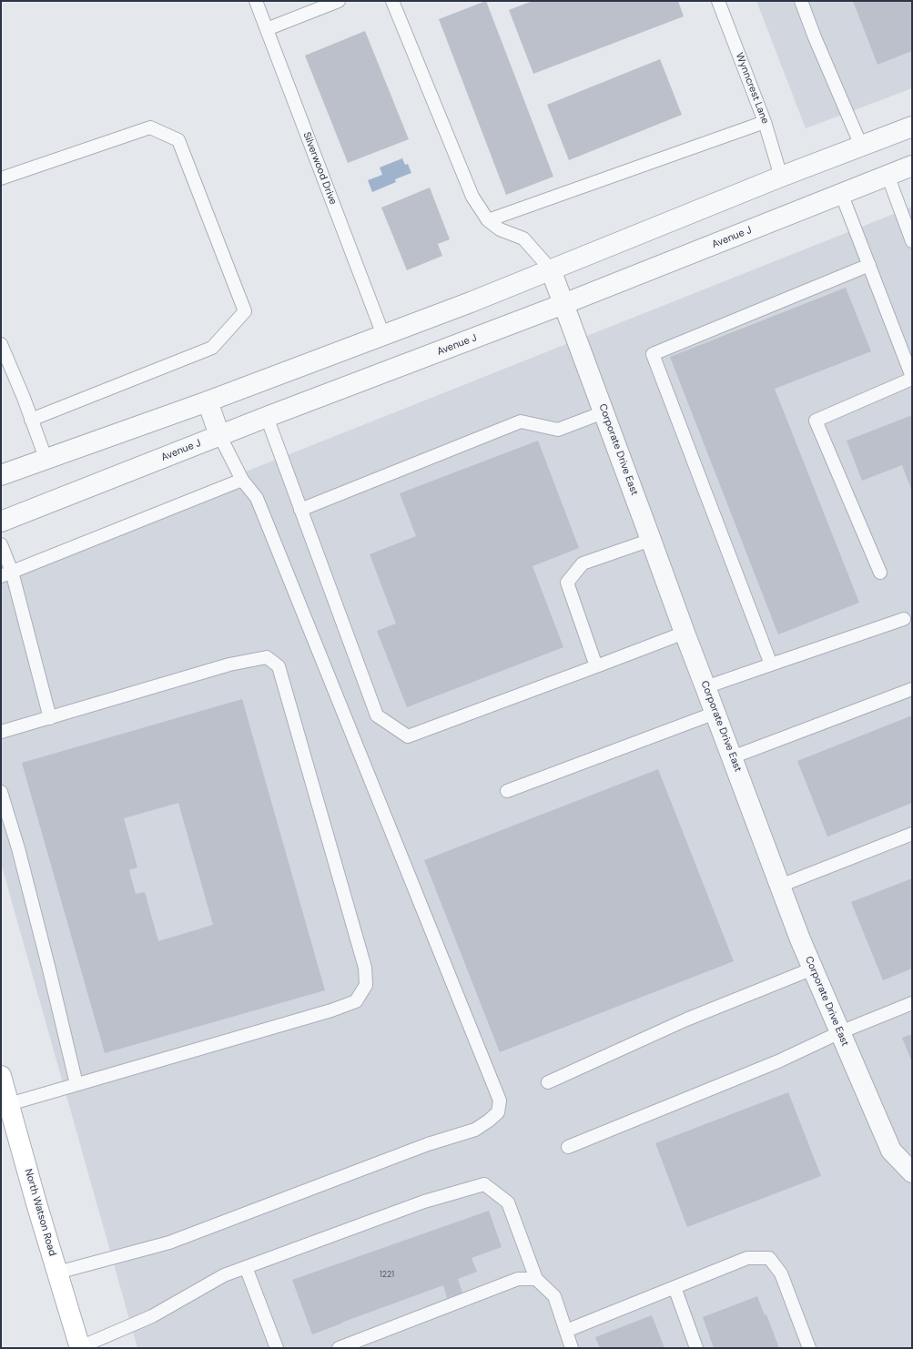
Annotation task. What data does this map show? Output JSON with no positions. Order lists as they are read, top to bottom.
{
  "streets": {
    "main road": ["North Watson Road"],
    "street": ["Avenue J", "Corporate Drive East"],
    "lane": ["Wynncrest Lane", "Silverwood Drive"]
  },
  "crossings": [
    ["Avenue J", "Corporate Drive East"]
  ],
  "house_numbers": ["1221"]
}
